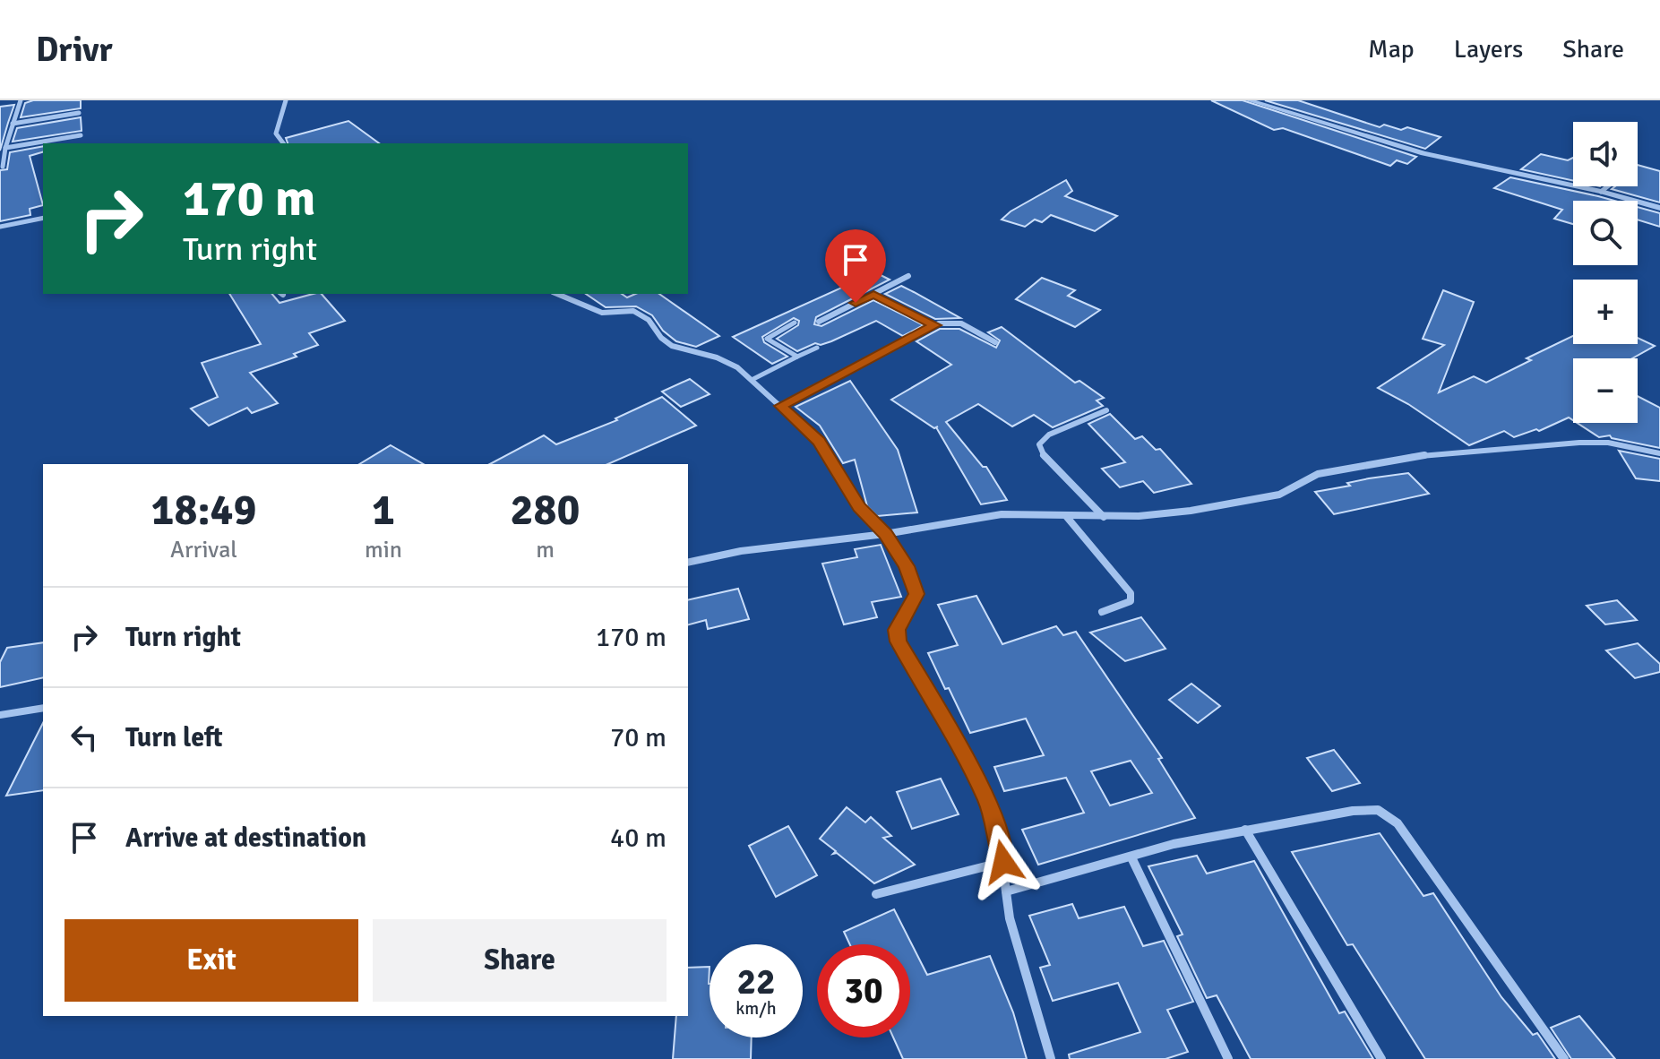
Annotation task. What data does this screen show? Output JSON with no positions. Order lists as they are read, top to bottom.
{
  "page": {
    "header": "Drivr",
    "nav": ["Map", "Layers", "Share"],
    "map_buttons": ["+", "−"],
    "turn": ["170 m", "Turn right"],
    "eta": [
      "18:49",
      "Arrival",
      "1",
      "min",
      "280",
      "m"
    ],
    "list": [
      {
        "name": "Turn right",
        "value": "170 m"
      },
      {
        "name": "Turn left",
        "value": "70 m"
      },
      {
        "name": "Arrive at destination",
        "value": "40 m"
      }
    ],
    "buttons": ["Exit", "Share"],
    "speed": "22 km/h",
    "limit": "30"
  }
}
